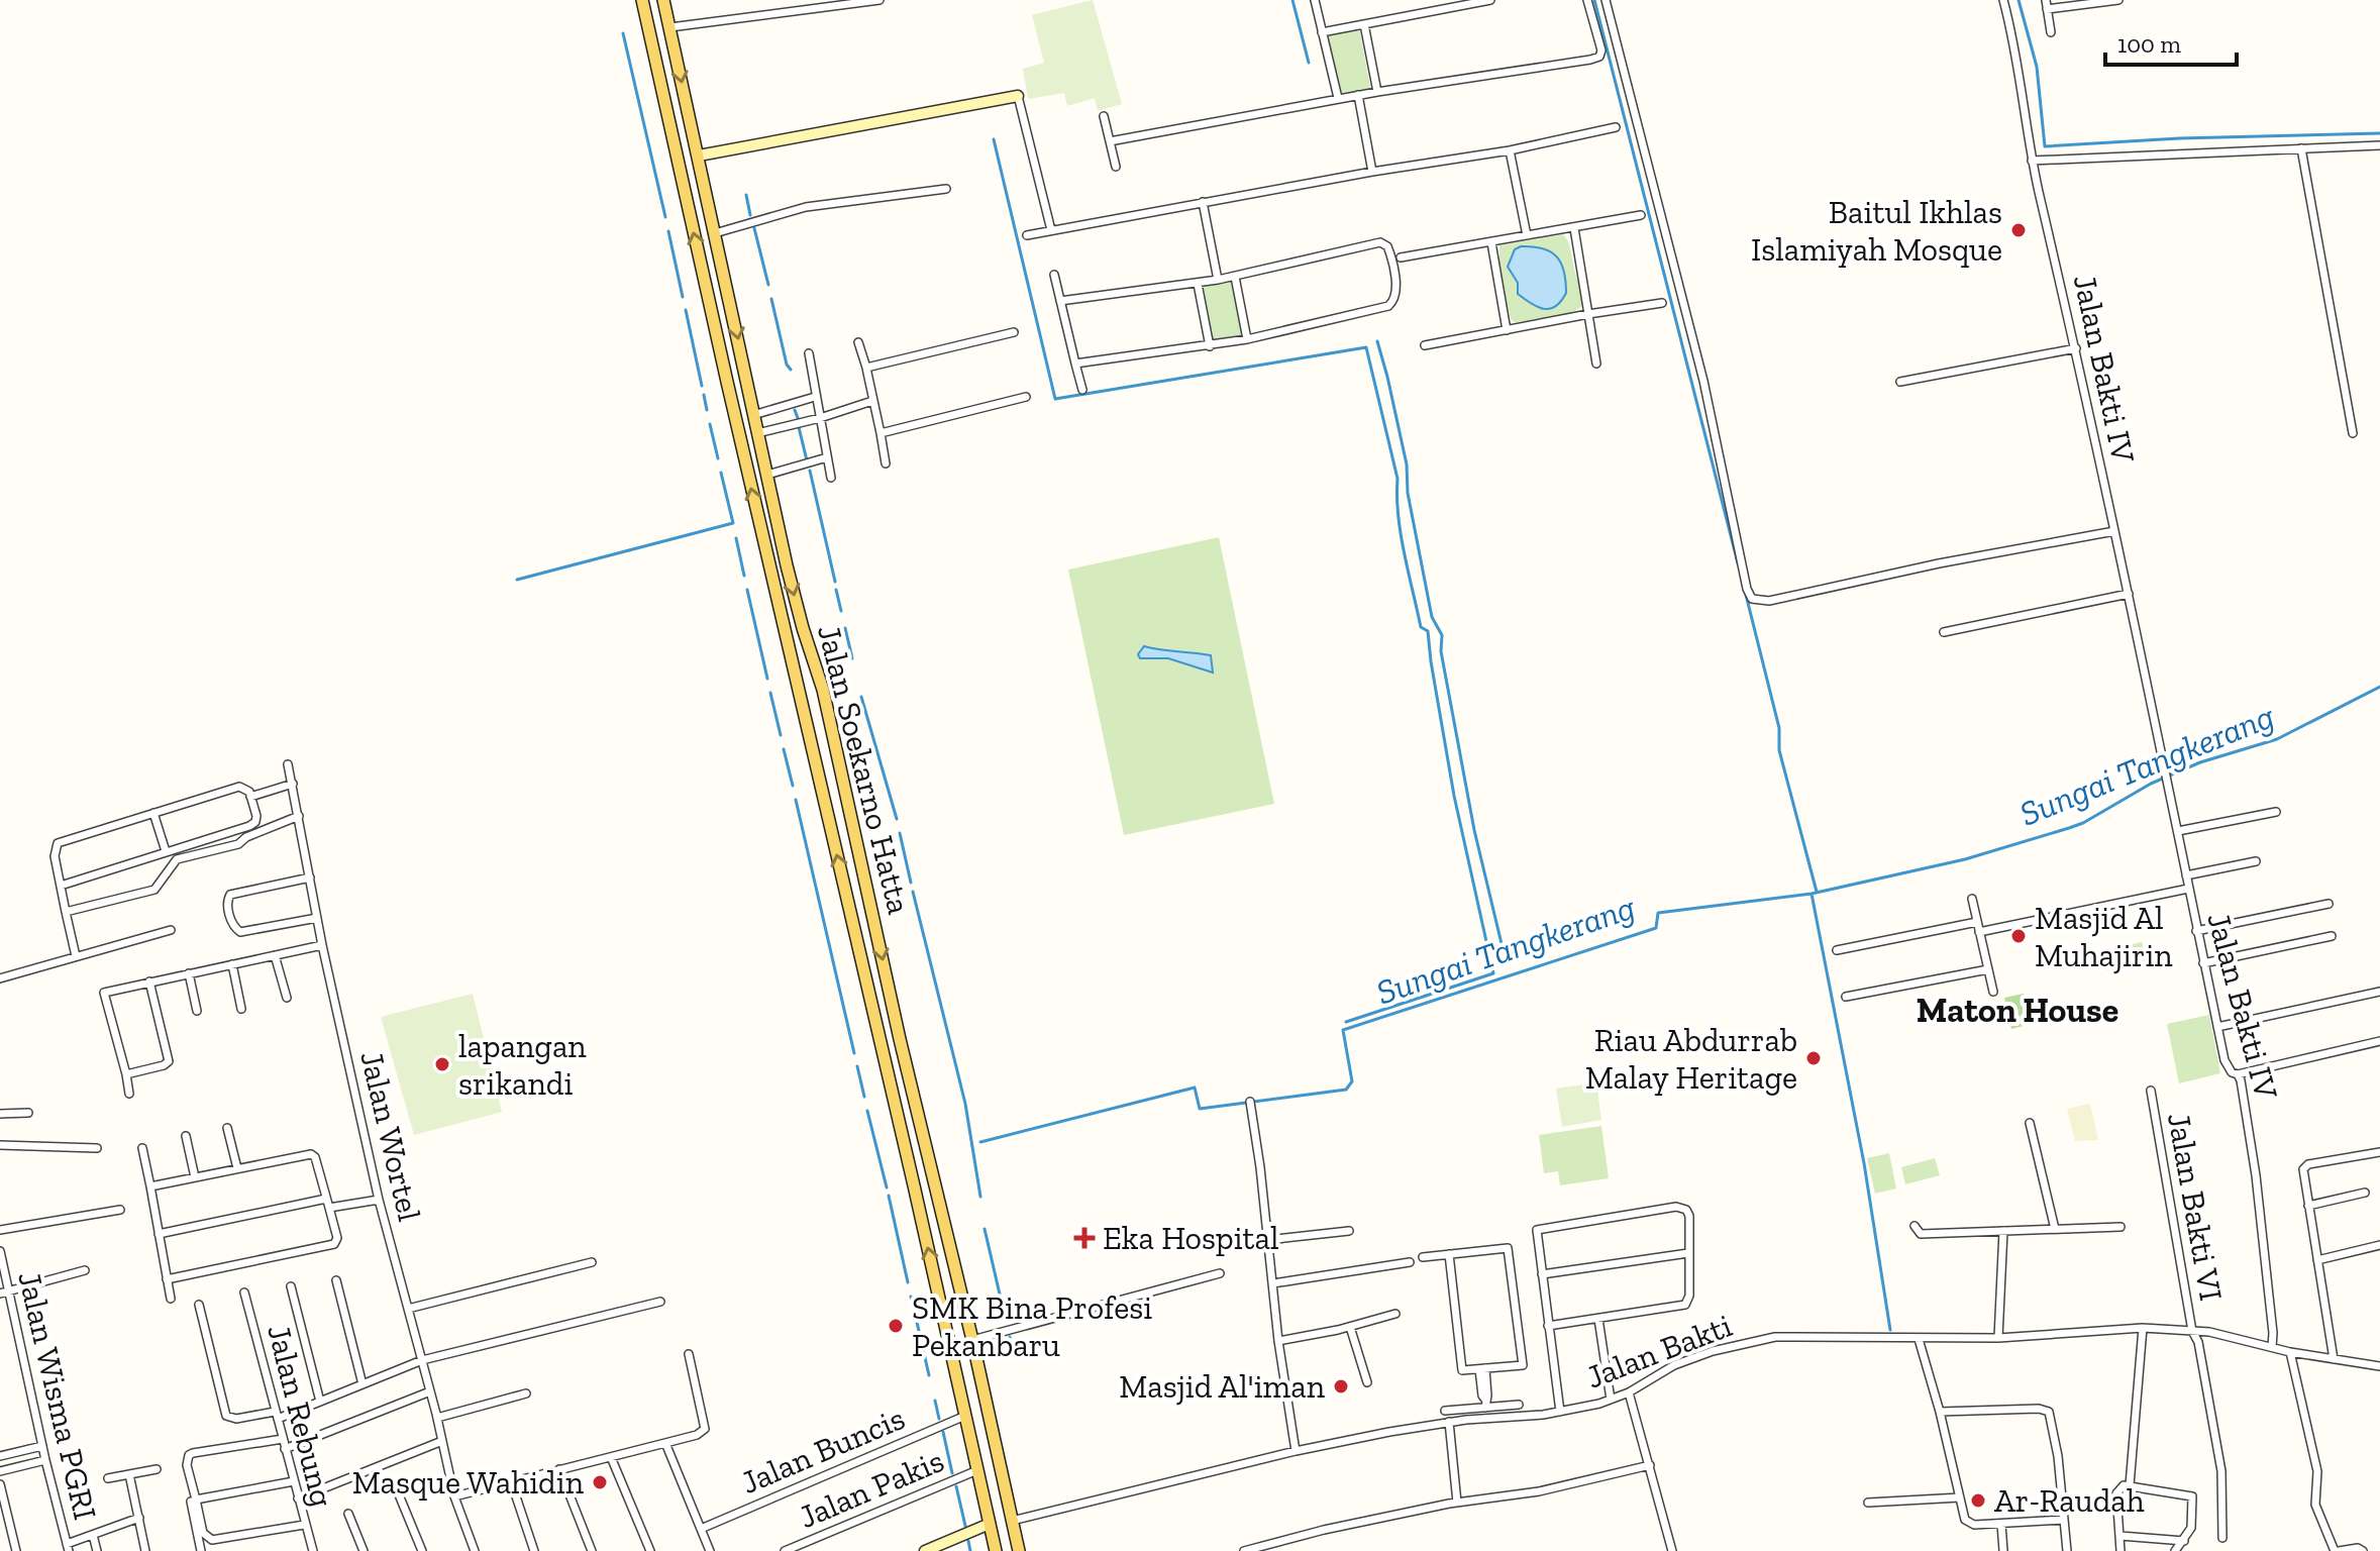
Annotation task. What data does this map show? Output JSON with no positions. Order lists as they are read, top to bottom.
{
  "streets": {
    "main road": ["Jalan Soekarno Hatta"],
    "street": [
      "Jalan Bakti IV",
      "Jalan Wortel",
      "Jalan Bakti VI",
      "Jalan Bakti",
      "Jalan Wisma PGRI",
      "Jalan Rebung",
      "Jalan Buncis",
      "Jalan Pakis"
    ]
  },
  "crossings": [
    ["Jalan Bakti IV", "Jalan Bakti"],
    ["Jalan Soekarno Hatta", "Jalan Bakti"],
    ["Jalan Soekarno Hatta", "Jalan Buncis"],
    ["Jalan Soekarno Hatta", "Jalan Pakis"],
    ["Jalan Bakti VI", "Jalan Bakti"]
  ],
  "districts": ["Maton House"],
  "water": ["Sungai Tangkerang"],
  "places": {
    "other": [
      "Baitul Ikhlas Islamiyah Mosque",
      "Masjid Al Muhajirin",
      "Riau Abdurrab Malay Heritage",
      "lapangan srikandi",
      "SMK Bina Profesi Pekanbaru",
      "Masjid Al'iman",
      "Masque Wahidin",
      "Ar-Raudah"
    ],
    "health": ["Eka Hospital"]
  },
  "scale_bar": "100 m"
}
